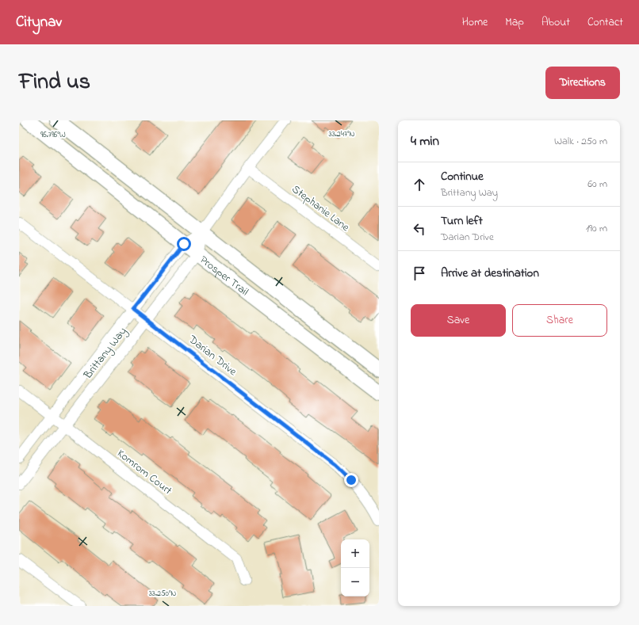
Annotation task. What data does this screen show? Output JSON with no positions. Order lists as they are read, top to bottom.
{
  "streets": {
    "main road": ["Prosper Trail"],
    "street": [
      "Stephanie Lane",
      "Brittany Way",
      "Darian Drive",
      "Komrom Court"
    ]
  },
  "crossings": [
    ["Stephanie Lane", "Brittany Way"],
    ["Prosper Trail", "Brittany Way"],
    ["Brittany Way", "Darian Drive"],
    ["Brittany Way", "Komrom Court"]
  ],
  "page": {
    "header": "Citynav",
    "nav": [
      "Home",
      "Map",
      "About",
      "Contact"
    ],
    "title": "Find us",
    "buttons": [
      "Directions",
      ["Save", "Share"]
    ],
    "heading": ["4 min", "Walk · 250 m"],
    "list": [
      ["Continue", "Brittany Way", "60 m"],
      ["Turn left", "Darian Drive", "190 m"],
      "Arrive at destination"
    ],
    "map_buttons": ["+", "−"]
  },
  "coordinates": ["33.247°N", "96.796°W", "33.250°N"]
}
